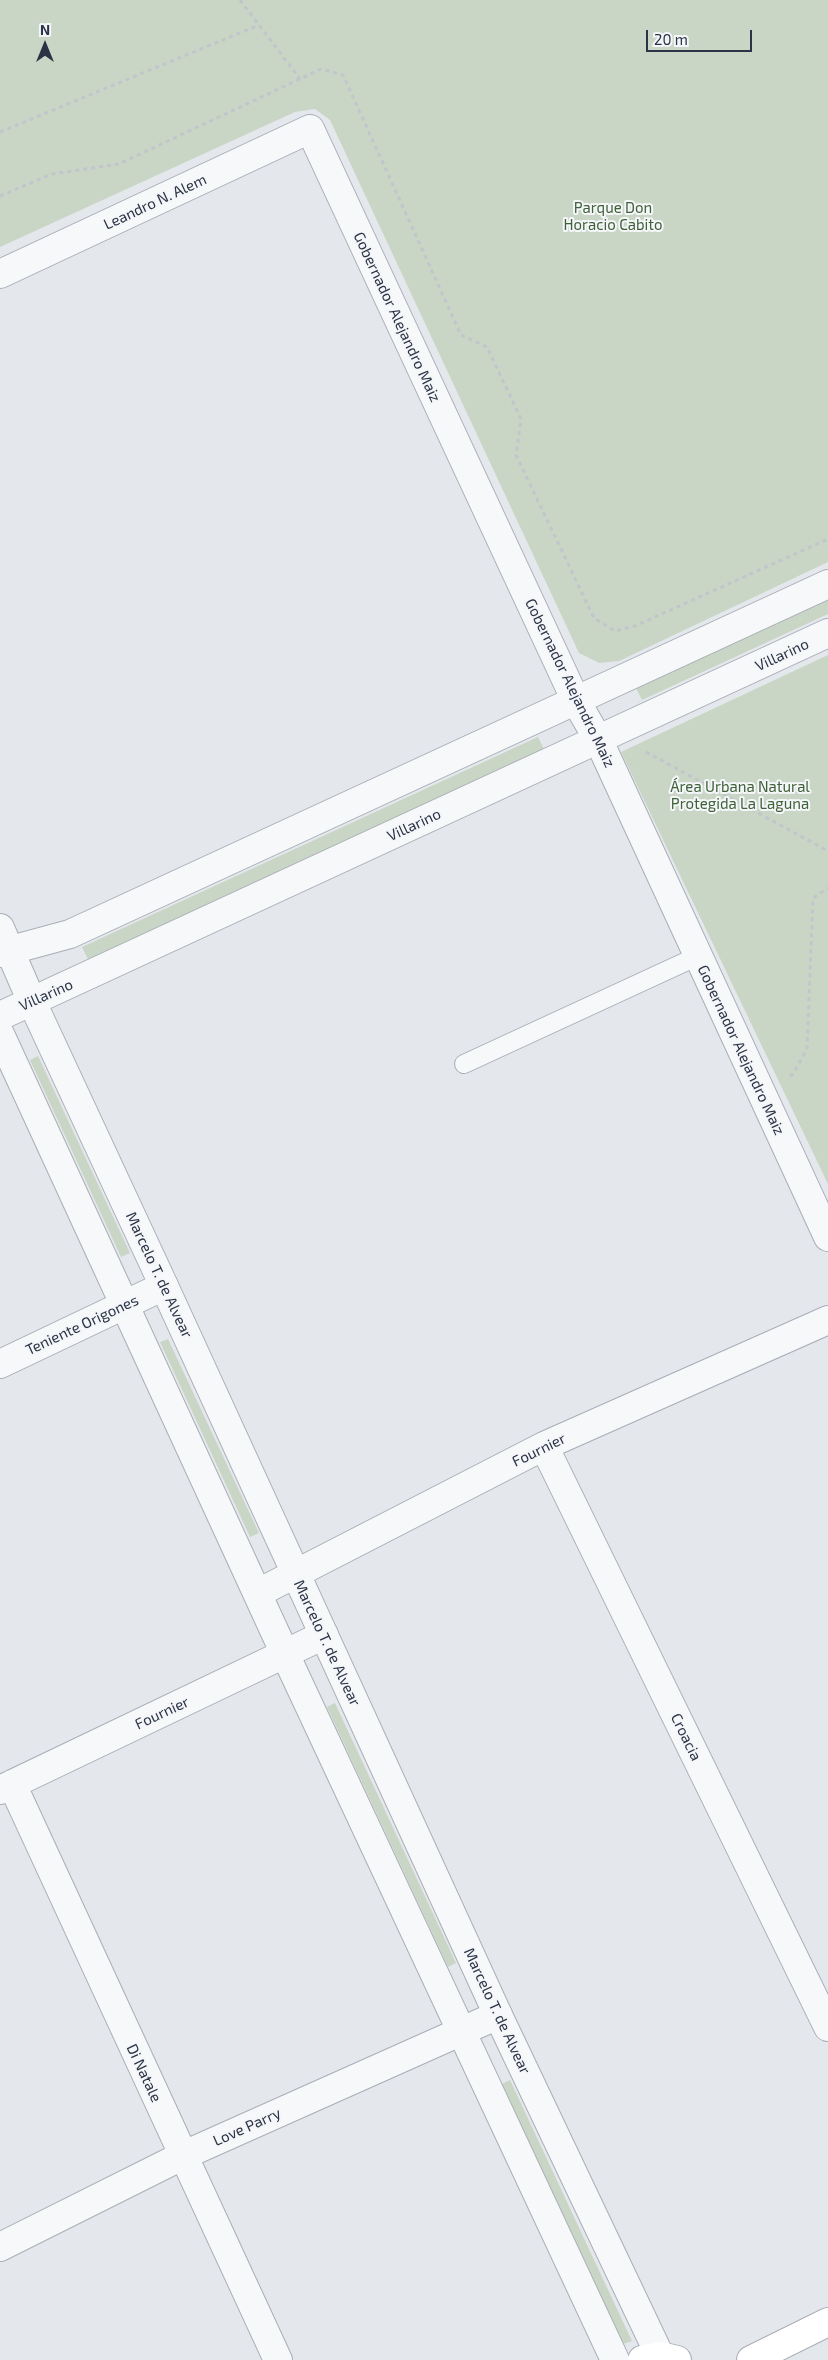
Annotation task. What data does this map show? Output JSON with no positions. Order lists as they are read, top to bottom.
{
  "streets": {
    "street": [
      "Leandro N. Alem",
      "Gobernador Alejandro Maiz",
      "Villarino",
      "Marcelo T. de Alvear",
      "Teniente Origones",
      "Fournier",
      "Croacia",
      "Di Natale",
      "Love Parry"
    ]
  },
  "crossings": [
    ["Leandro N. Alem", "Gobernador Alejandro Maiz"],
    ["Gobernador Alejandro Maiz", "Villarino"],
    ["Villarino", "Marcelo T. de Alvear"],
    ["Marcelo T. de Alvear", "Teniente Origones"],
    ["Marcelo T. de Alvear", "Fournier"],
    ["Marcelo T. de Alvear", "Love Parry"],
    ["Fournier", "Croacia"],
    ["Fournier", "Di Natale"],
    ["Di Natale", "Love Parry"]
  ],
  "parks": ["Parque Don Horacio Cabito", "Área Urbana Natural Protegida La Laguna"],
  "scale_bar": "20 m",
  "north": "top"
}
